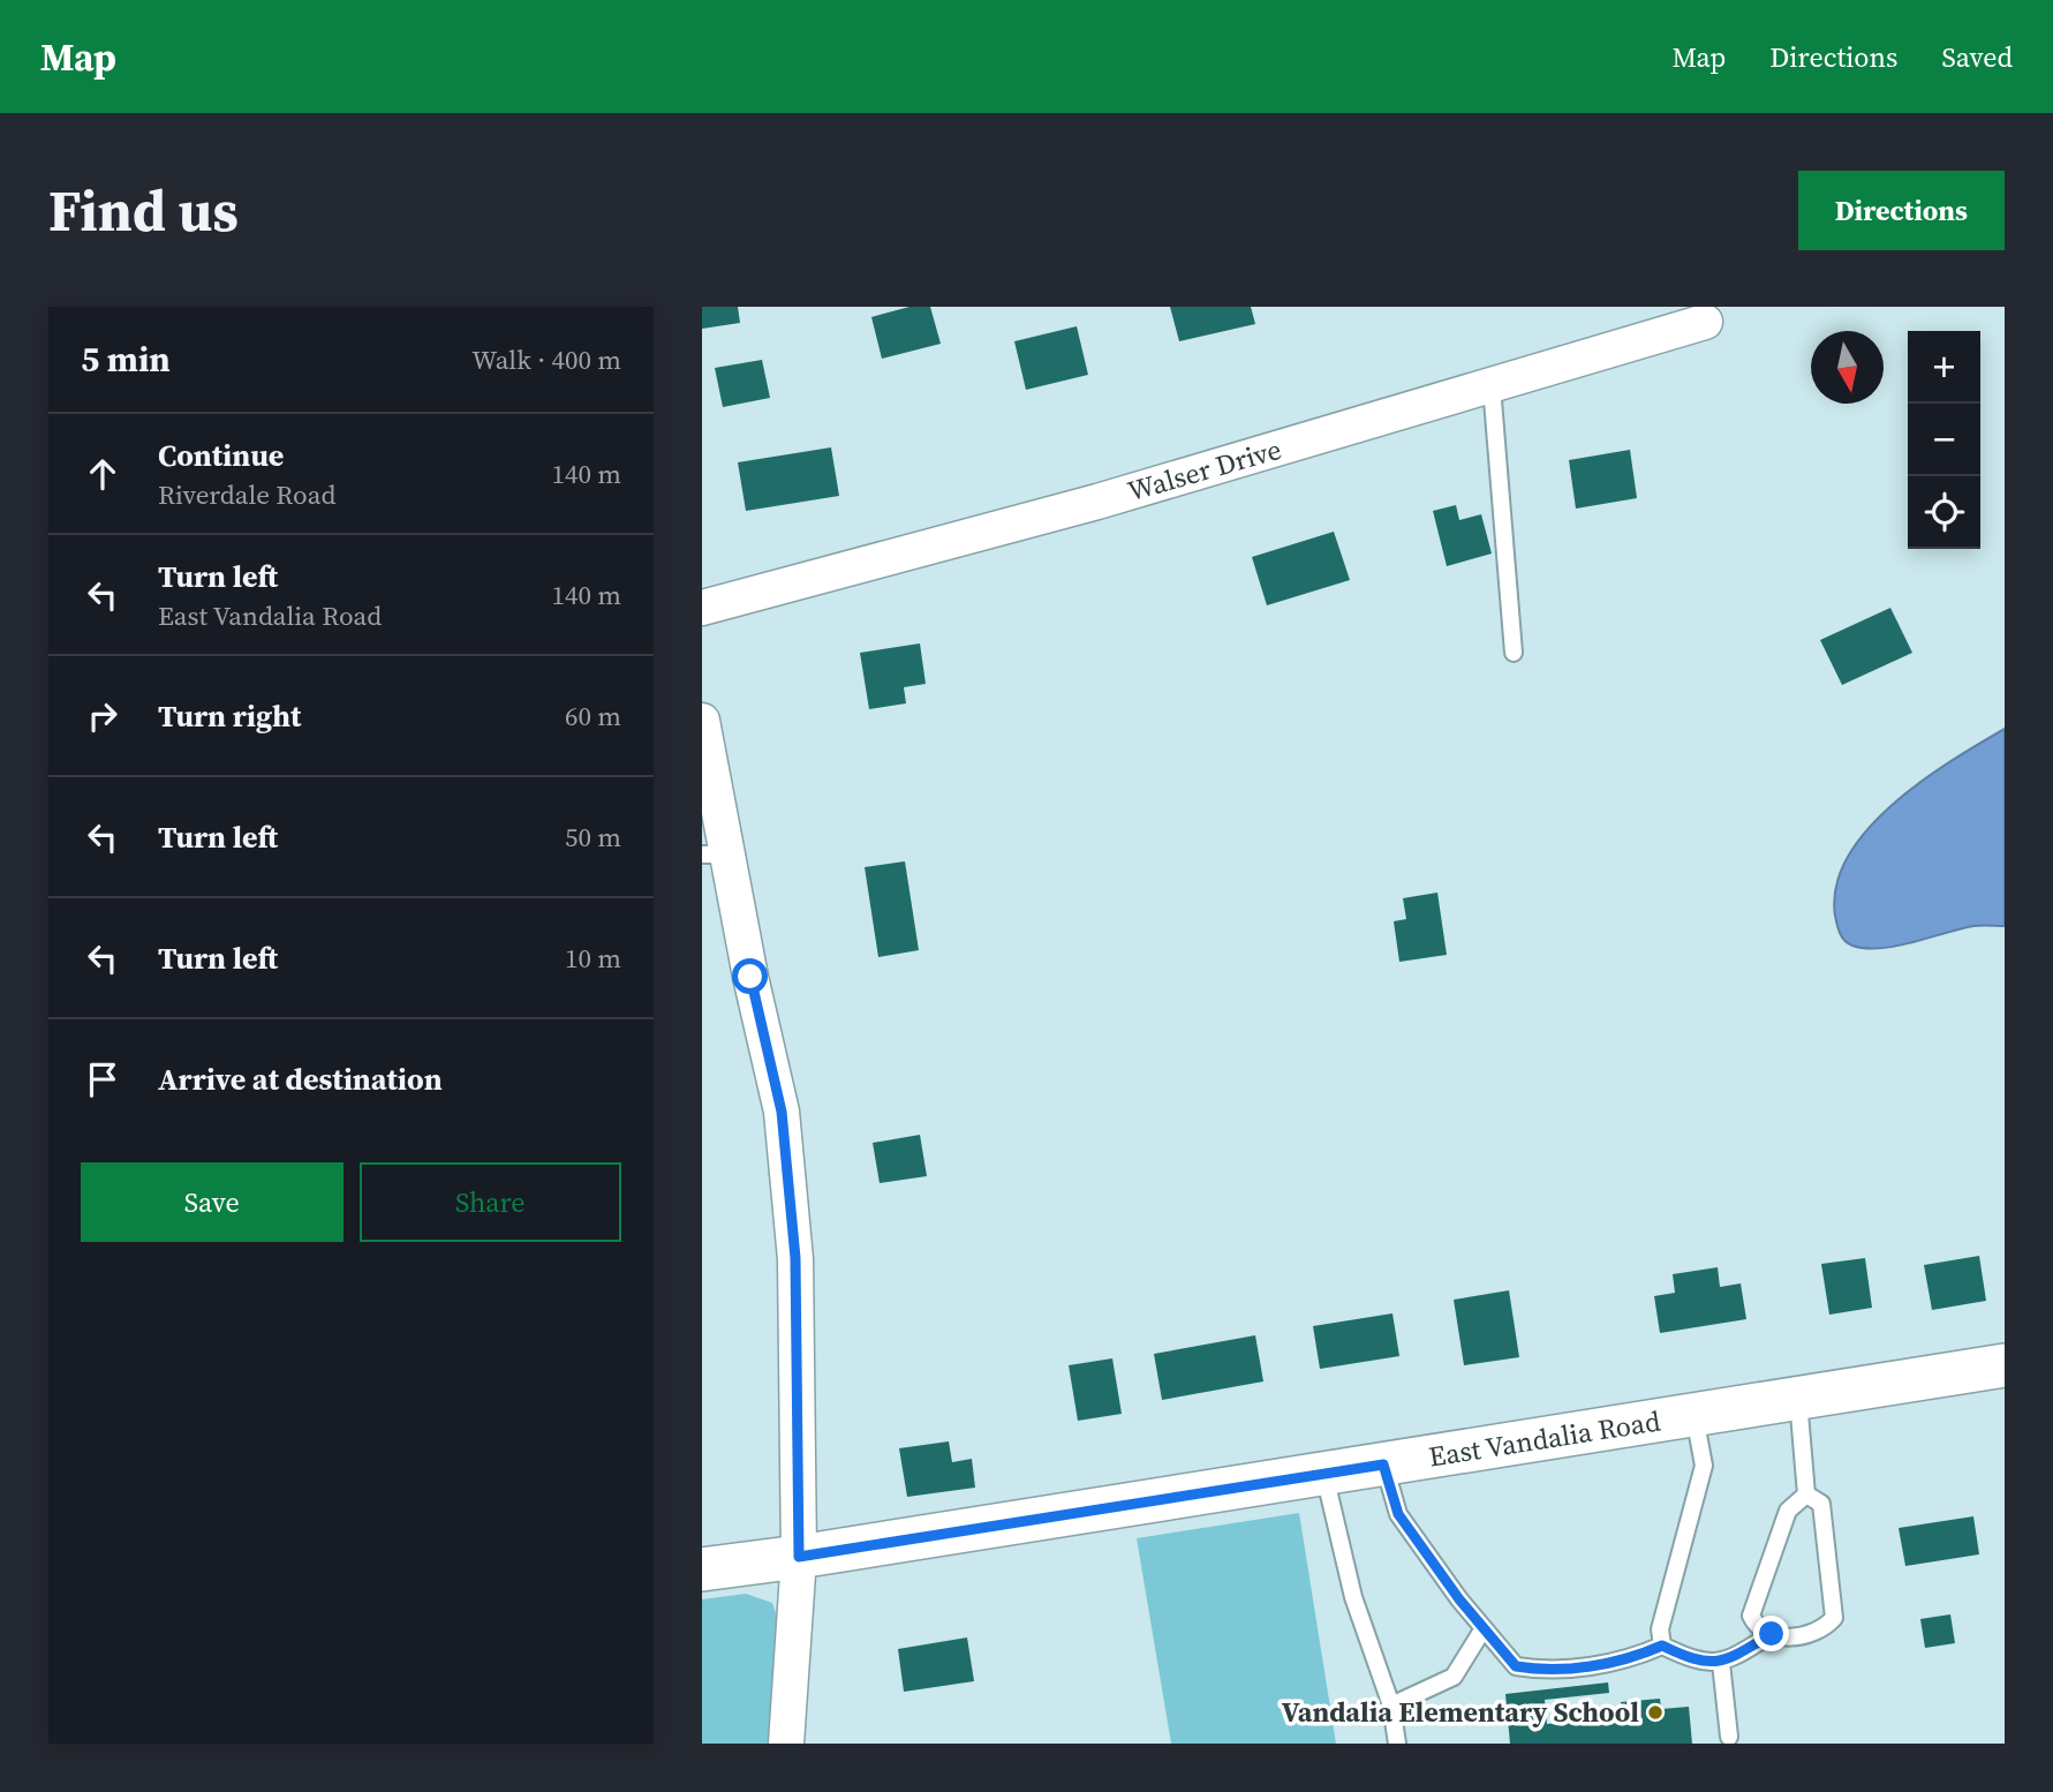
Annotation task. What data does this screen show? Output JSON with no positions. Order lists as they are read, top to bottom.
{
  "streets": {
    "street": ["Walser Drive", "East Vandalia Road"]
  },
  "places": ["Vandalia Elementary School"],
  "north": "bottom",
  "page": {
    "header": "Map",
    "nav": ["Map", "Directions", "Saved"],
    "buttons": [
      "Directions",
      ["Save", "Share"]
    ],
    "title": "Find us",
    "heading": ["5 min", "Walk · 400 m"],
    "map_buttons": ["+", "−"],
    "list": [
      ["Continue", "Riverdale Road", "140 m"],
      ["Turn left", "East Vandalia Road", "140 m"],
      ["Turn right", "60 m"],
      ["Turn left", "50 m"],
      ["Turn left", "10 m"],
      "Arrive at destination"
    ]
  }
}
